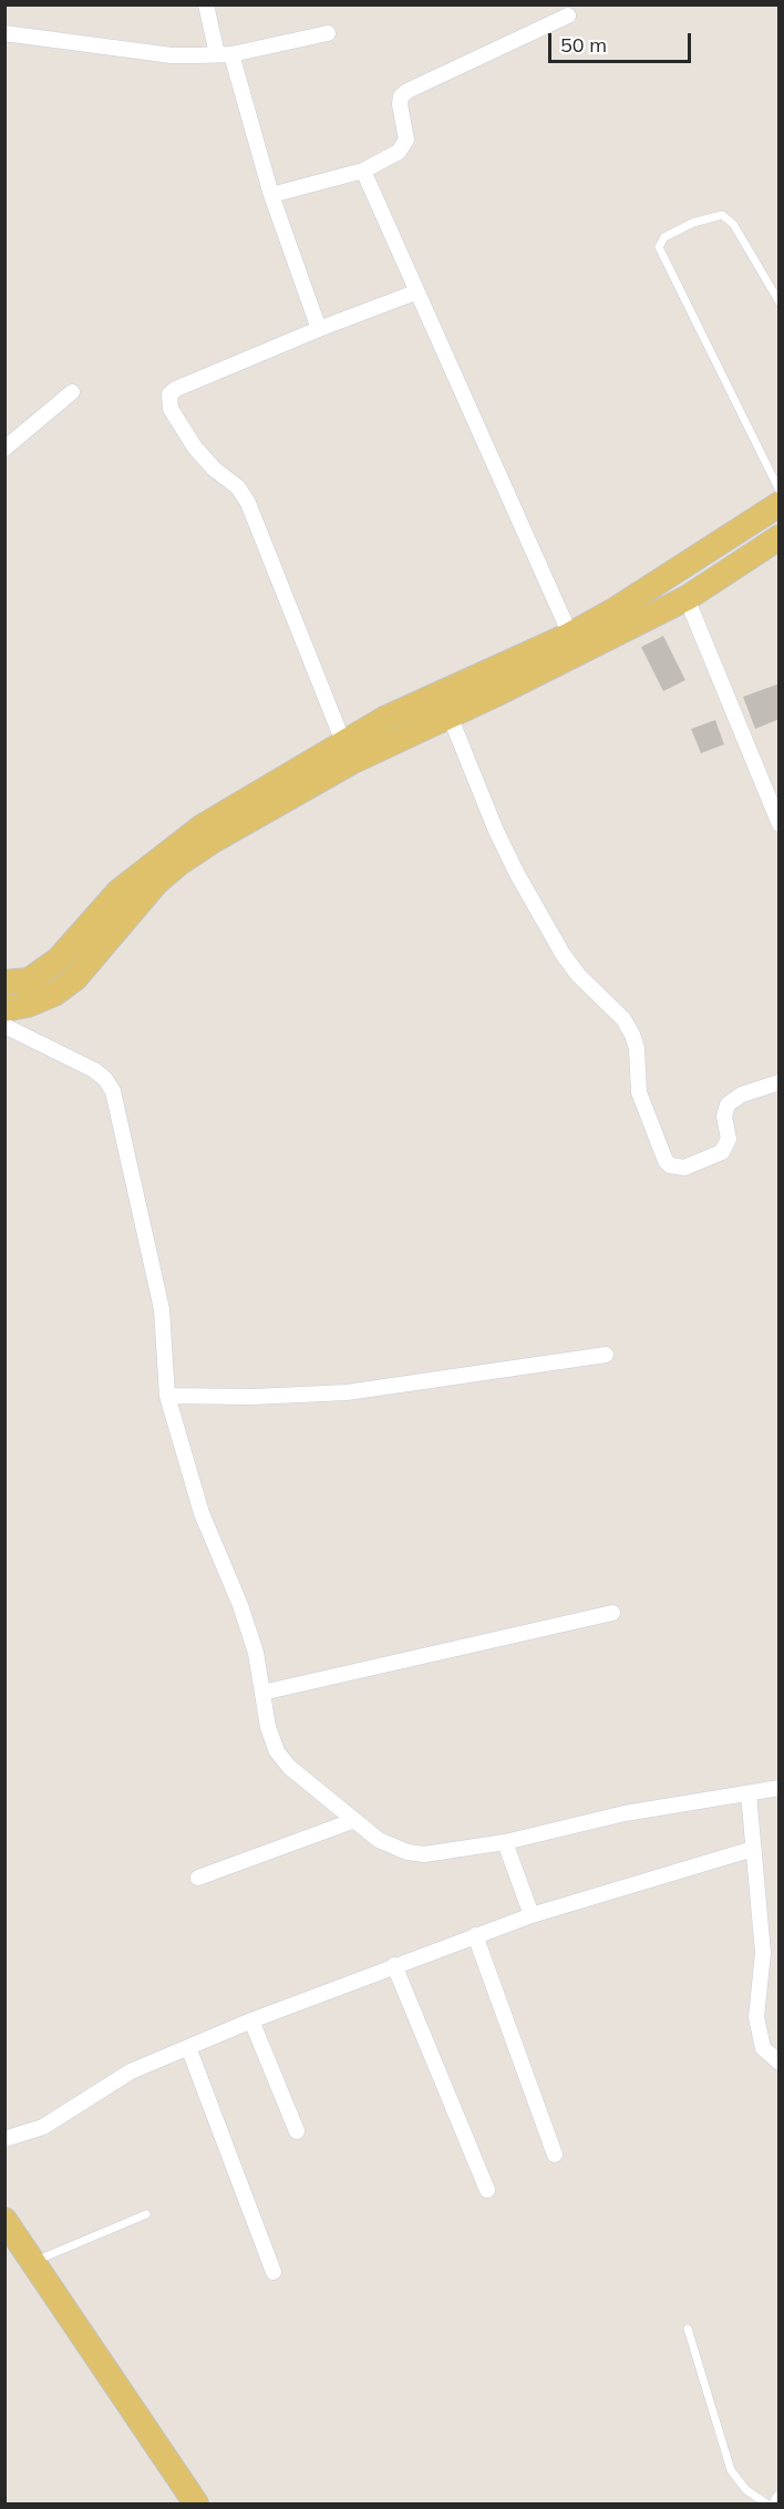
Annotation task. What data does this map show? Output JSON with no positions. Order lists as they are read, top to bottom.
{
  "scale_bar": "50 m"
}
